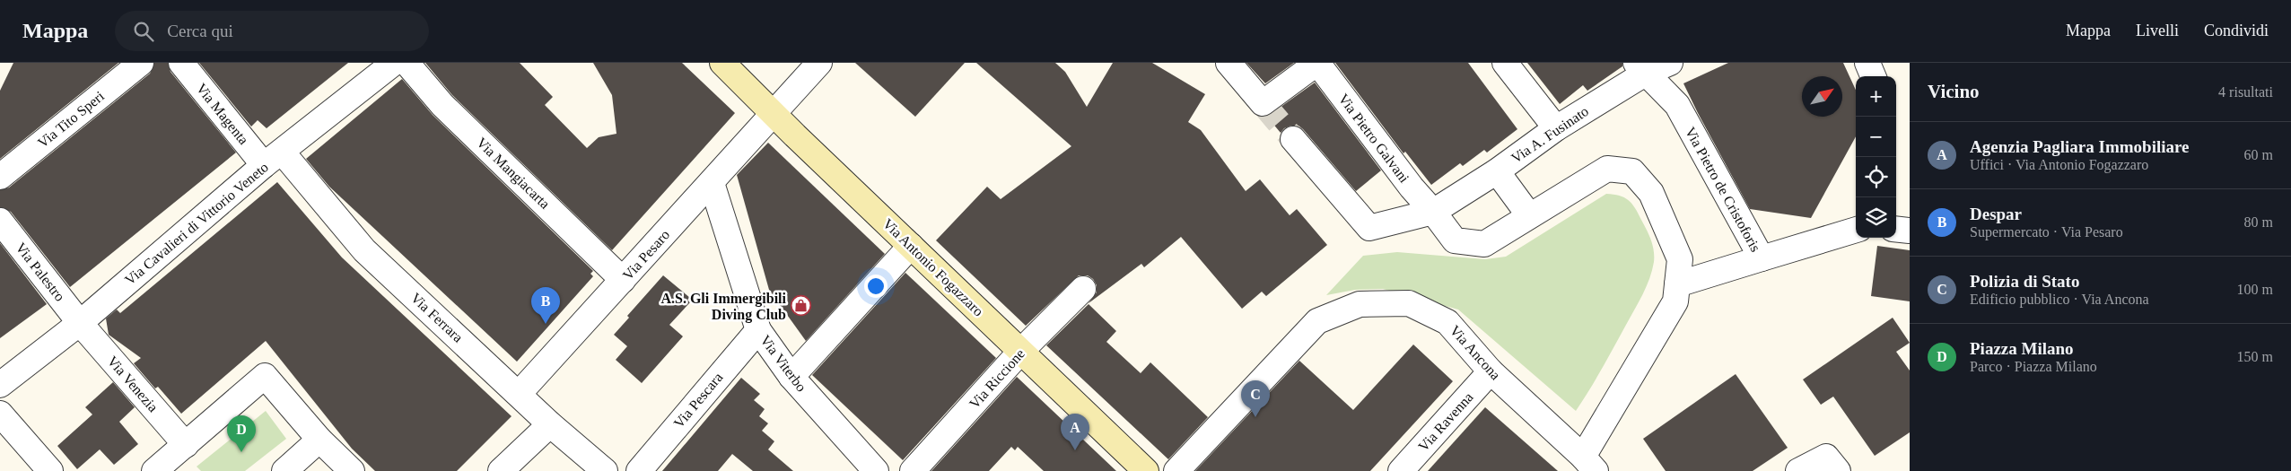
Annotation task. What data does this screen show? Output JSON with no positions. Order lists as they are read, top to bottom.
{
  "streets": {
    "street": [
      "Via Magenta",
      "Via Tito Speri",
      "Via A. Fusinato",
      "Via Pietro Galvani",
      "Via Mangiacarta",
      "Via Pietro de Cristoforis",
      "Via Cavalieri di Vittorio Veneto",
      "Via Pesaro",
      "Via Antonio Fogazzaro",
      "Via Palestro",
      "Via Ferrara",
      "Via Ancona",
      "Via Viterbo",
      "Via Riccione",
      "Via Venezia",
      "Via Pescara",
      "Via Ravenna"
    ]
  },
  "crossings": [
    ["Via Magenta", "Via Cavalieri di Vittorio Veneto"],
    ["Via Magenta", "Via Ferrara"],
    ["Via A. Fusinato", "Via Pietro Galvani"],
    ["Via A. Fusinato", "Via Pietro de Cristoforis"],
    ["Via Pietro Galvani", "Via Ancona"],
    ["Via Mangiacarta", "Via Pesaro"],
    ["Via Cavalieri di Vittorio Veneto", "Via Palestro"],
    ["Via Cavalieri di Vittorio Veneto", "Via Ferrara"],
    ["Via Cavalieri di Vittorio Veneto", "Via Venezia"],
    ["Via Pesaro", "Via Antonio Fogazzaro"],
    ["Via Pesaro", "Via Ferrara"],
    ["Via Pesaro", "Via Viterbo"],
    ["Via Antonio Fogazzaro", "Via Riccione"],
    ["Via Palestro", "Via Venezia"],
    ["Via Ancona", "Via Ravenna"],
    ["Via Viterbo", "Via Pescara"]
  ],
  "places": {
    "shop": ["A.S. Gli Immergibili Diving Club"]
  },
  "north": "top right",
  "page": {
    "header": "Mappa",
    "search": "Cerca qui",
    "nav": ["Mappa", "Livelli", "Condividi"],
    "heading": ["Vicino", "4 risultati"],
    "map_buttons": ["+", "−"],
    "list": [
      {
        "mark": "A",
        "name": "Agenzia Pagliara Immobiliare",
        "note": "Uffici · Via Antonio Fogazzaro",
        "value": "60 m"
      },
      {
        "mark": "B",
        "name": "Despar",
        "note": "Supermercato · Via Pesaro",
        "value": "80 m"
      },
      {
        "mark": "C",
        "name": "Polizia di Stato",
        "note": "Edificio pubblico · Via Ancona",
        "value": "100 m"
      },
      {
        "mark": "D",
        "name": "Piazza Milano",
        "note": "Parco · Piazza Milano",
        "value": "150 m"
      }
    ],
    "pins": [
      "B",
      "C",
      "A",
      "D"
    ]
  }
}
